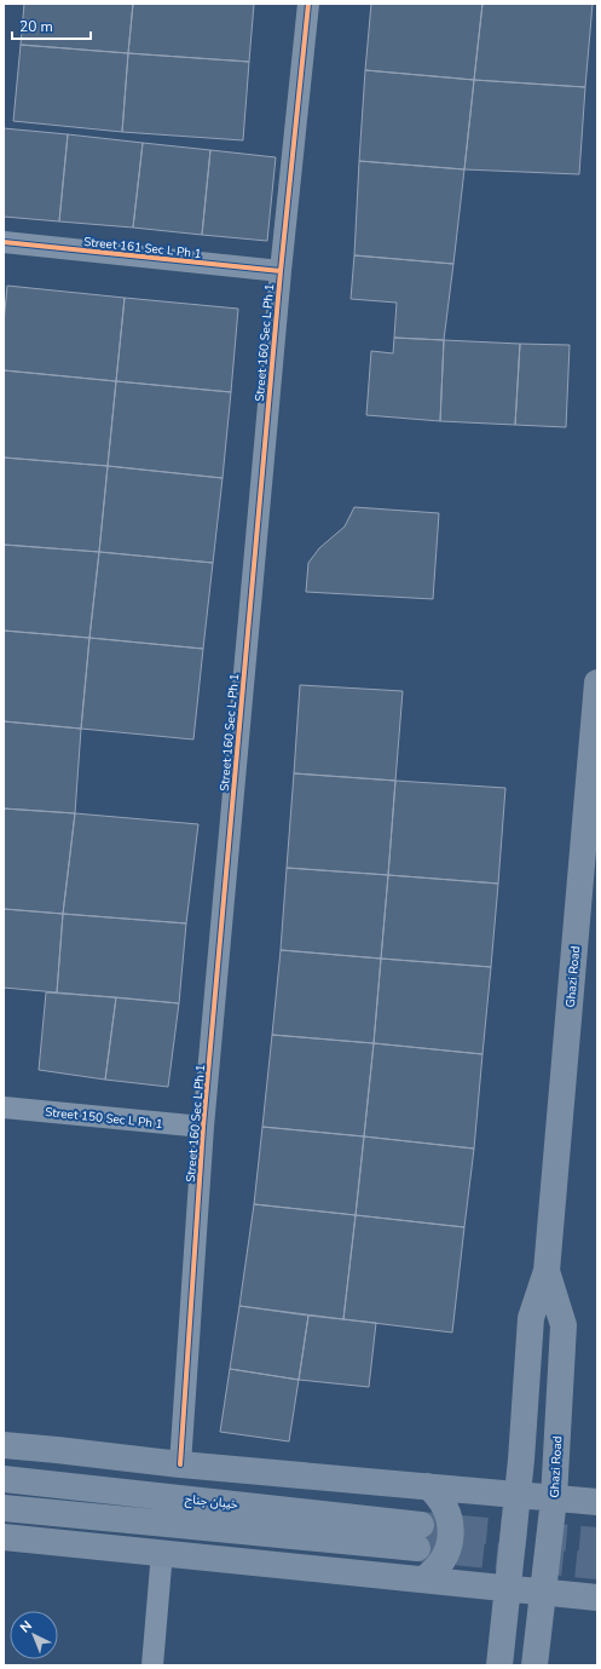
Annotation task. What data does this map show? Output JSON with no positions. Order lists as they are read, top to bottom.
{
  "streets": {
    "main road": ["Ghazi Road", "خیبان جناح"],
    "street": ["Street 161 Sec L Ph 1", "Street 160 Sec L Ph 1", "Street 150 Sec L Ph 1"]
  },
  "crossings": [
    ["Street 161 Sec L Ph 1", "Street 160 Sec L Ph 1"],
    ["Street 160 Sec L Ph 1", "Street 150 Sec L Ph 1"]
  ],
  "scale_bar": "20 m",
  "north": "top left"
}
